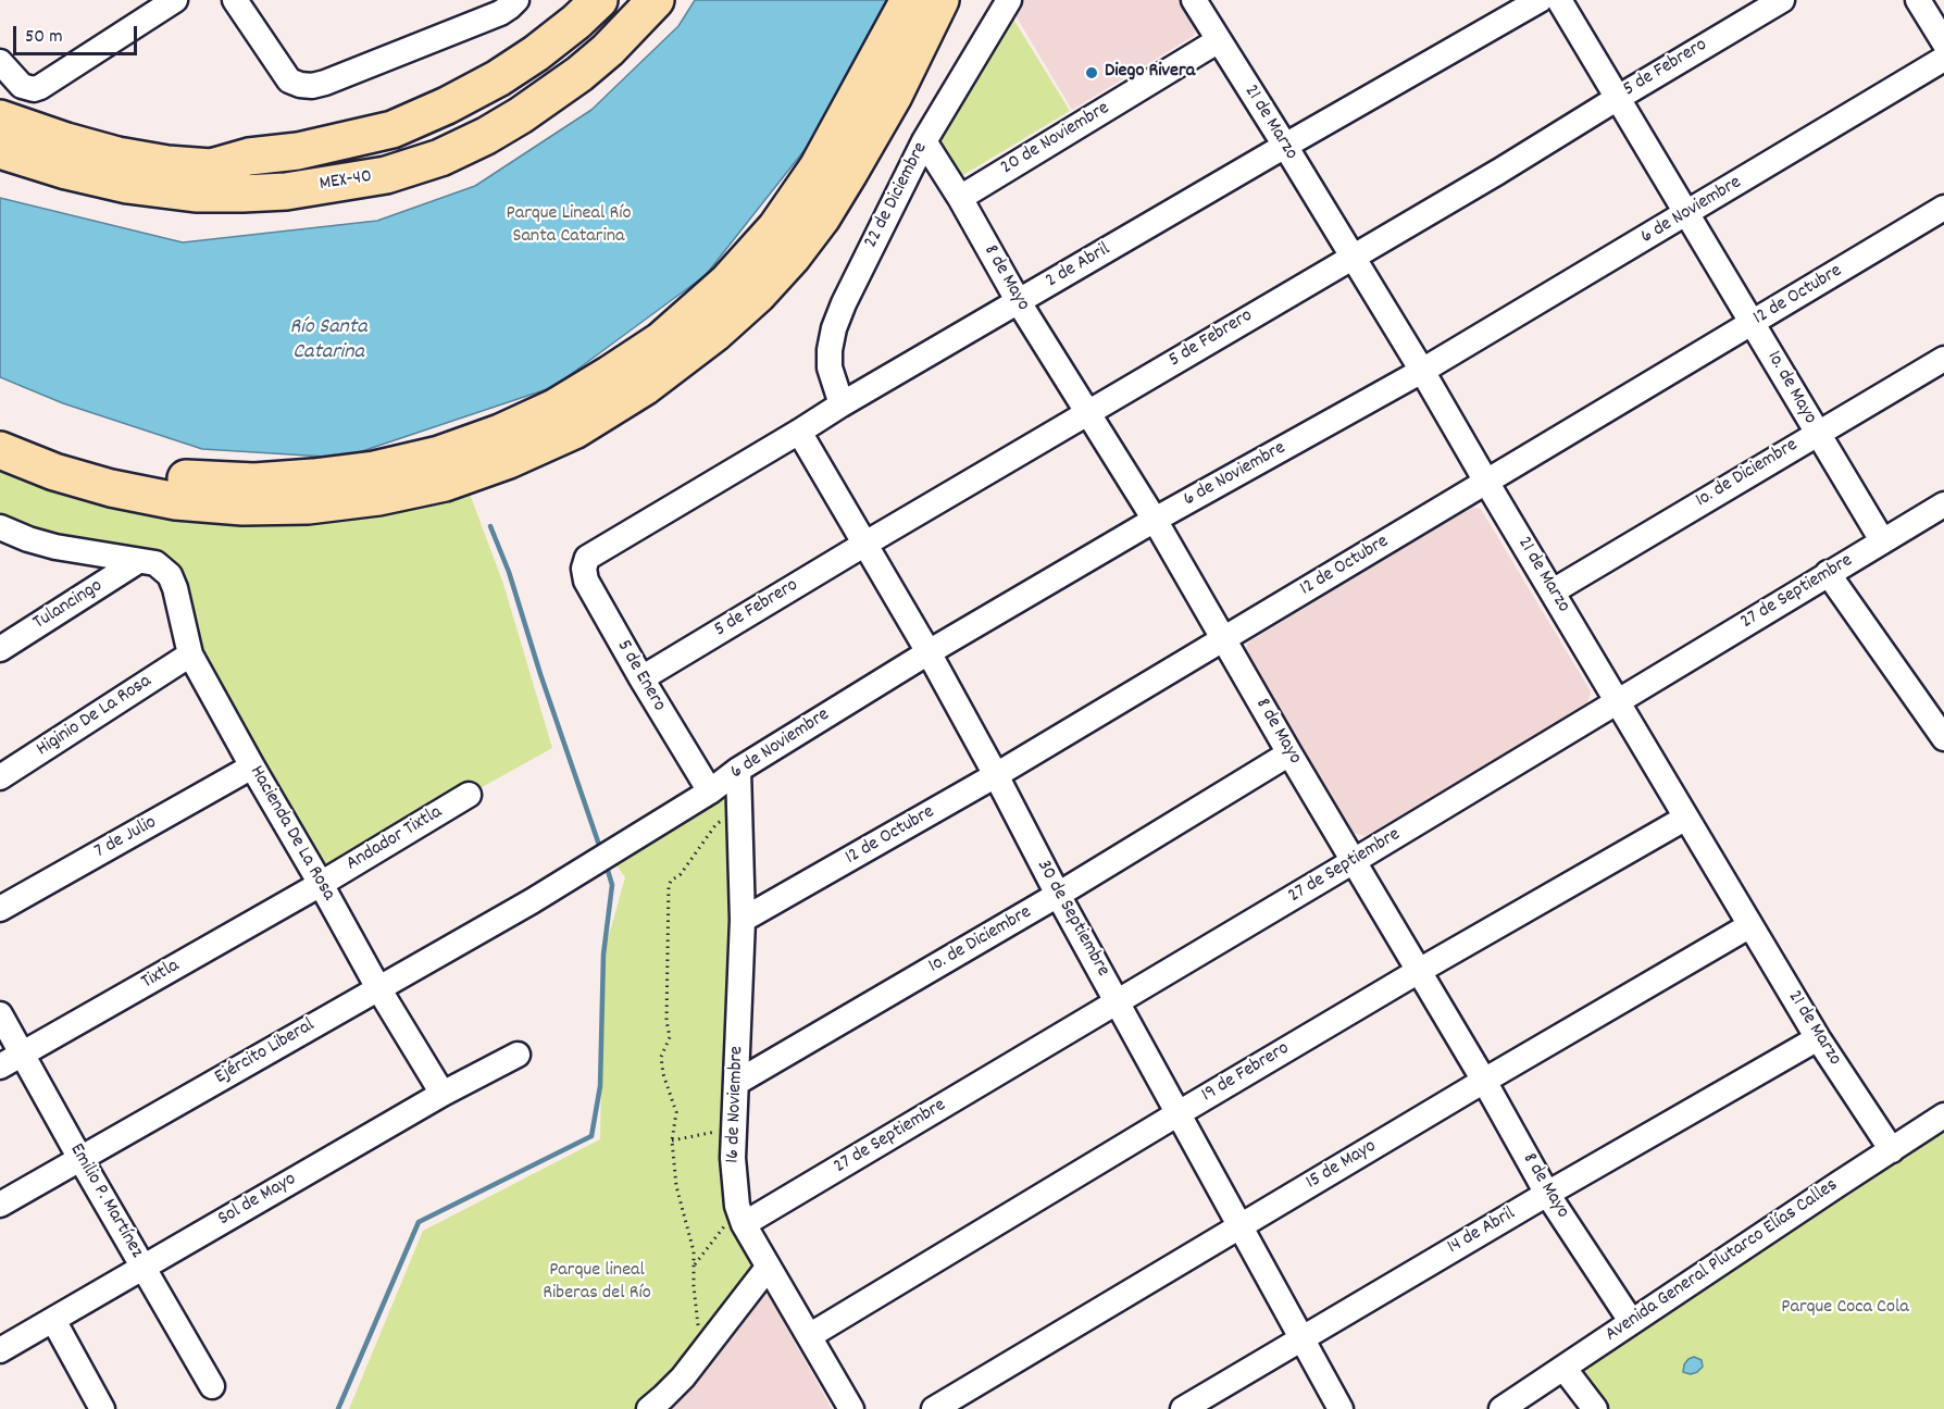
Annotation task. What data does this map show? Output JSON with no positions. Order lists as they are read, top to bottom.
{
  "streets": {
    "highway": ["MEX-40"],
    "street": [
      "5 de Febrero",
      "21 de Marzo",
      "20 de Noviembre",
      "22 de Diciembre",
      "6 de Noviembre",
      "2 de Abril",
      "8 de Mayo",
      "12 de Octubre",
      "1o. de Mayo",
      "1o. de Diciembre",
      "27 de Septiembre",
      "Tulancingo",
      "5 de Enero",
      "Higinio De La Rosa",
      "Hacienda De La Rosa",
      "7 de Julio",
      "Andador Tixtla",
      "30 de Septiembre",
      "Tixtla",
      "Ejército Liberal",
      "19 de Febrero",
      "16 de Noviembre",
      "15 de Mayo",
      "Sol de Mayo",
      "Emilio P. Martínez",
      "14 de Abril",
      "Avenida General Plutarco Elías Calles"
    ]
  },
  "crossings": [
    ["5 de Febrero", "21 de Marzo"],
    ["5 de Febrero", "8 de Mayo"],
    ["5 de Febrero", "1o. de Mayo"],
    ["5 de Febrero", "5 de Enero"],
    ["5 de Febrero", "30 de Septiembre"],
    ["21 de Marzo", "20 de Noviembre"],
    ["21 de Marzo", "6 de Noviembre"],
    ["21 de Marzo", "2 de Abril"],
    ["21 de Marzo", "12 de Octubre"],
    ["21 de Marzo", "1o. de Diciembre"],
    ["21 de Marzo", "27 de Septiembre"],
    ["21 de Marzo", "19 de Febrero"],
    ["21 de Marzo", "15 de Mayo"],
    ["21 de Marzo", "14 de Abril"],
    ["21 de Marzo", "Avenida General Plutarco Elías Calles"],
    ["20 de Noviembre", "8 de Mayo"],
    ["22 de Diciembre", "2 de Abril"],
    ["22 de Diciembre", "8 de Mayo"],
    ["6 de Noviembre", "8 de Mayo"],
    ["6 de Noviembre", "1o. de Mayo"],
    ["6 de Noviembre", "5 de Enero"],
    ["6 de Noviembre", "30 de Septiembre"],
    ["6 de Noviembre", "Ejército Liberal"],
    ["6 de Noviembre", "16 de Noviembre"],
    ["2 de Abril", "8 de Mayo"],
    ["2 de Abril", "5 de Enero"],
    ["2 de Abril", "30 de Septiembre"],
    ["8 de Mayo", "12 de Octubre"],
    ["8 de Mayo", "1o. de Diciembre"],
    ["8 de Mayo", "27 de Septiembre"],
    ["8 de Mayo", "19 de Febrero"],
    ["8 de Mayo", "15 de Mayo"],
    ["8 de Mayo", "14 de Abril"],
    ["8 de Mayo", "Avenida General Plutarco Elías Calles"],
    ["12 de Octubre", "1o. de Mayo"],
    ["12 de Octubre", "30 de Septiembre"],
    ["12 de Octubre", "16 de Noviembre"],
    ["1o. de Mayo", "1o. de Diciembre"],
    ["1o. de Mayo", "27 de Septiembre"],
    ["1o. de Diciembre", "30 de Septiembre"],
    ["1o. de Diciembre", "16 de Noviembre"],
    ["27 de Septiembre", "30 de Septiembre"],
    ["27 de Septiembre", "16 de Noviembre"],
    ["Tulancingo", "Hacienda De La Rosa"],
    ["Higinio De La Rosa", "Hacienda De La Rosa"],
    ["Hacienda De La Rosa", "7 de Julio"],
    ["Hacienda De La Rosa", "Andador Tixtla"],
    ["Hacienda De La Rosa", "Tixtla"],
    ["Hacienda De La Rosa", "Ejército Liberal"],
    ["Hacienda De La Rosa", "Sol de Mayo"],
    ["Andador Tixtla", "Tixtla"],
    ["30 de Septiembre", "19 de Febrero"],
    ["30 de Septiembre", "15 de Mayo"],
    ["30 de Septiembre", "14 de Abril"],
    ["Tixtla", "Emilio P. Martínez"],
    ["Ejército Liberal", "Emilio P. Martínez"],
    ["19 de Febrero", "16 de Noviembre"],
    ["Sol de Mayo", "Emilio P. Martínez"]
  ],
  "water": ["Río Santa Catarina"],
  "parks": ["Parque Lineal Río Santa Catarina", "Parque lineal Riberas del Río", "Parque Coca Cola"],
  "places": ["Diego Rivera"],
  "scale_bar": "50 m"
}
